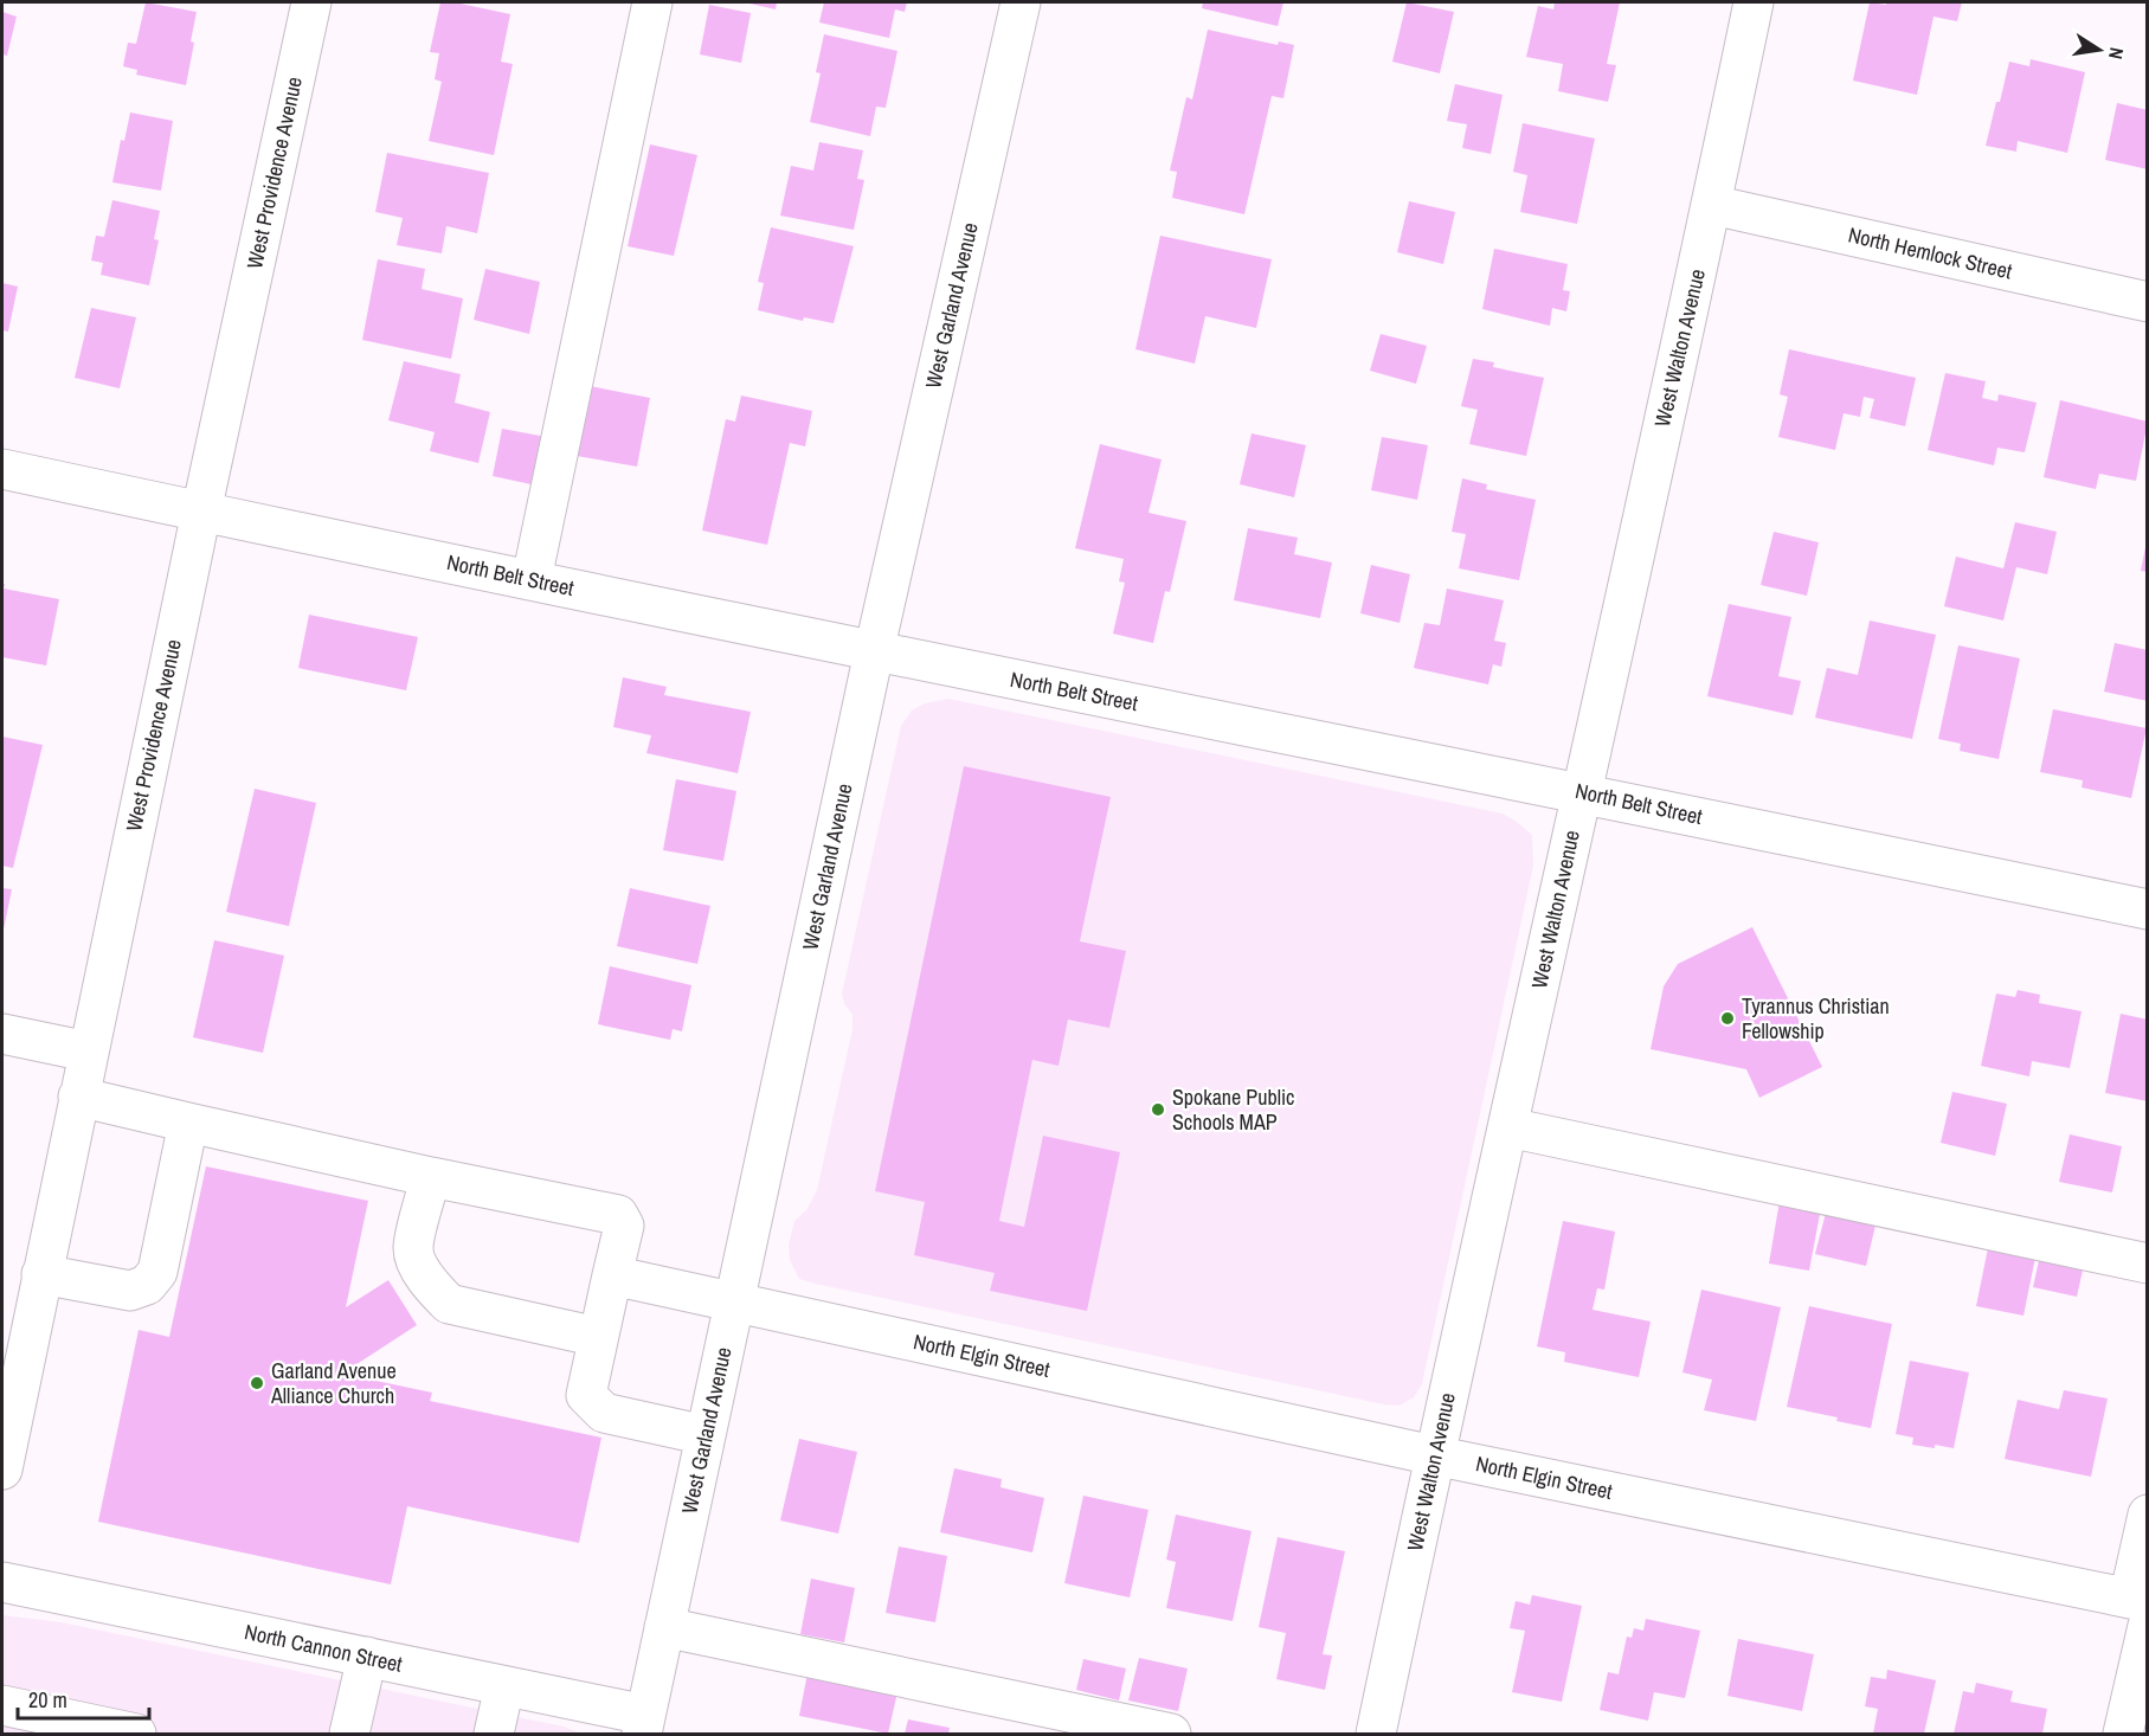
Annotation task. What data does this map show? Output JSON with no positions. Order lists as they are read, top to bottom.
{
  "streets": {
    "street": [
      "West Providence Avenue",
      "North Hemlock Street",
      "West Garland Avenue",
      "West Walton Avenue",
      "North Belt Street",
      "North Elgin Street",
      "North Cannon Street"
    ]
  },
  "crossings": [
    ["West Providence Avenue", "North Belt Street"],
    ["North Hemlock Street", "West Walton Avenue"],
    ["West Garland Avenue", "North Belt Street"],
    ["West Garland Avenue", "North Elgin Street"],
    ["West Garland Avenue", "North Cannon Street"],
    ["West Walton Avenue", "North Belt Street"],
    ["West Walton Avenue", "North Elgin Street"]
  ],
  "places": ["Tyrannus Christian Fellowship", "Spokane Public Schools MAP", "Garland Avenue Alliance Church"],
  "scale_bar": "20 m",
  "north": "right"
}
